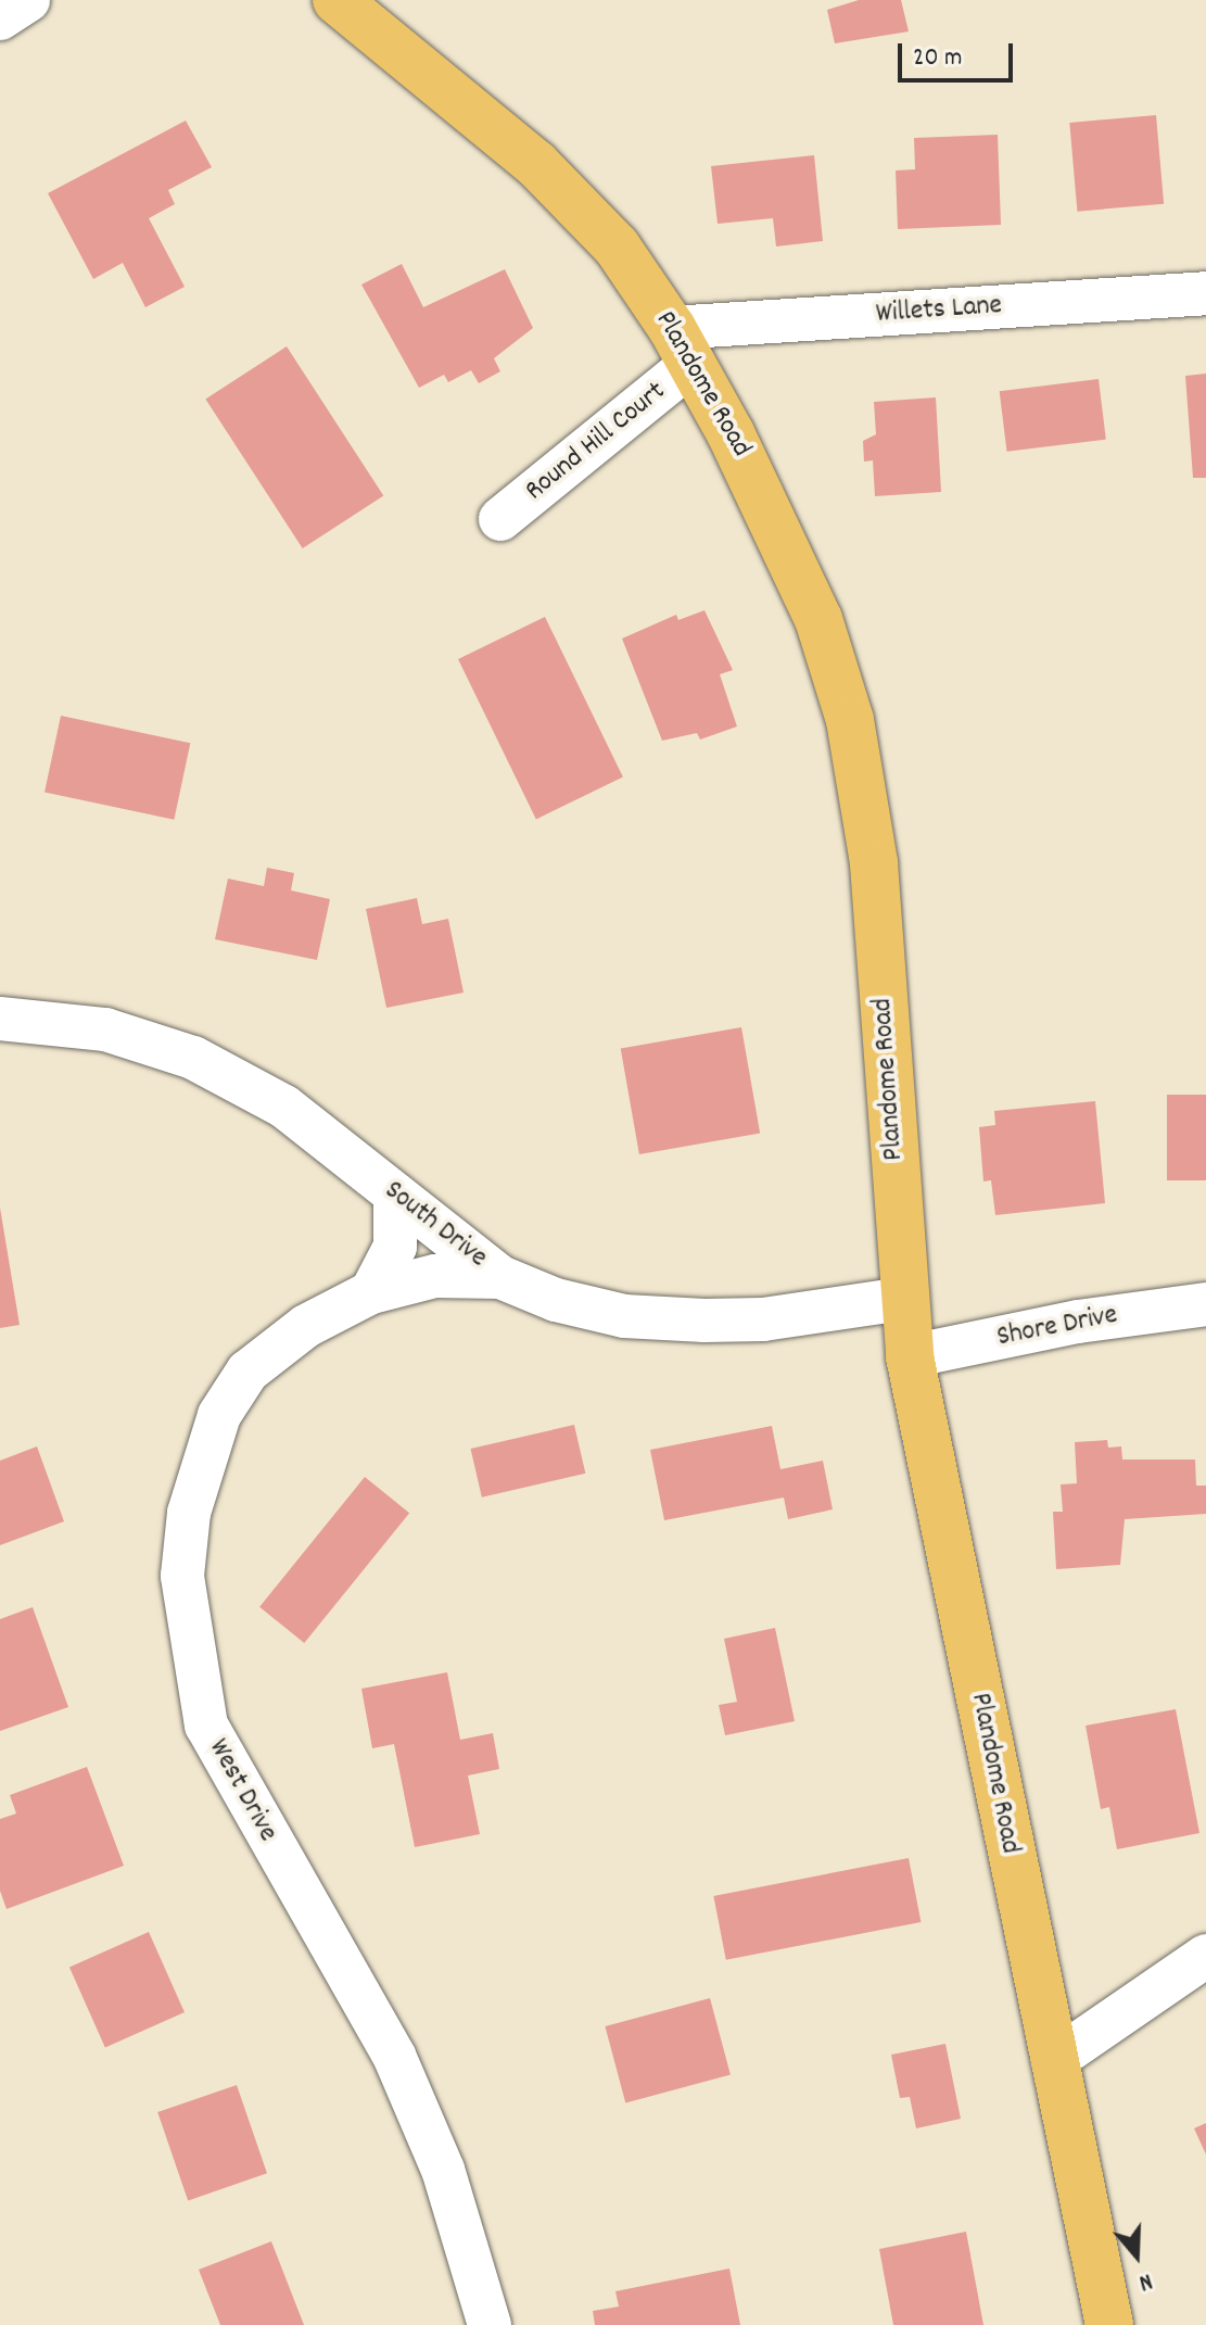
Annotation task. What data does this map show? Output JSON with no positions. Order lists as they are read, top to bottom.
{
  "streets": {
    "main road": ["Plandome Road"],
    "street": [
      "Willets Lane",
      "Round Hill Court",
      "South Drive",
      "Shore Drive",
      "West Drive"
    ]
  },
  "crossings": [
    ["Willets Lane", "Plandome Road"],
    ["Willets Lane", "Round Hill Court"],
    ["Plandome Road", "Round Hill Court"],
    ["Plandome Road", "South Drive"],
    ["Plandome Road", "Shore Drive"],
    ["South Drive", "West Drive"]
  ],
  "scale_bar": "20 m",
  "north": "bottom"
}
